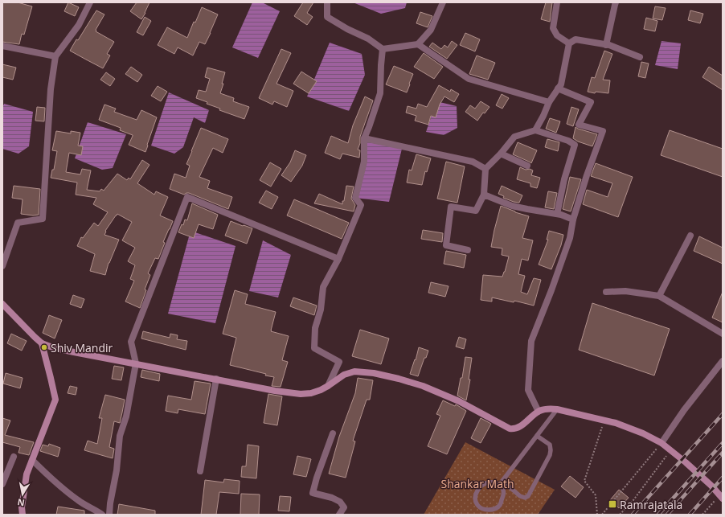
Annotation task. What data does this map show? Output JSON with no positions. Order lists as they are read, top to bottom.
{
  "parks": ["Shankar Math"],
  "places": {
    "other": ["Shiv Mandir"],
    "transit": ["Ramrajatala"]
  },
  "north": "bottom"
}
